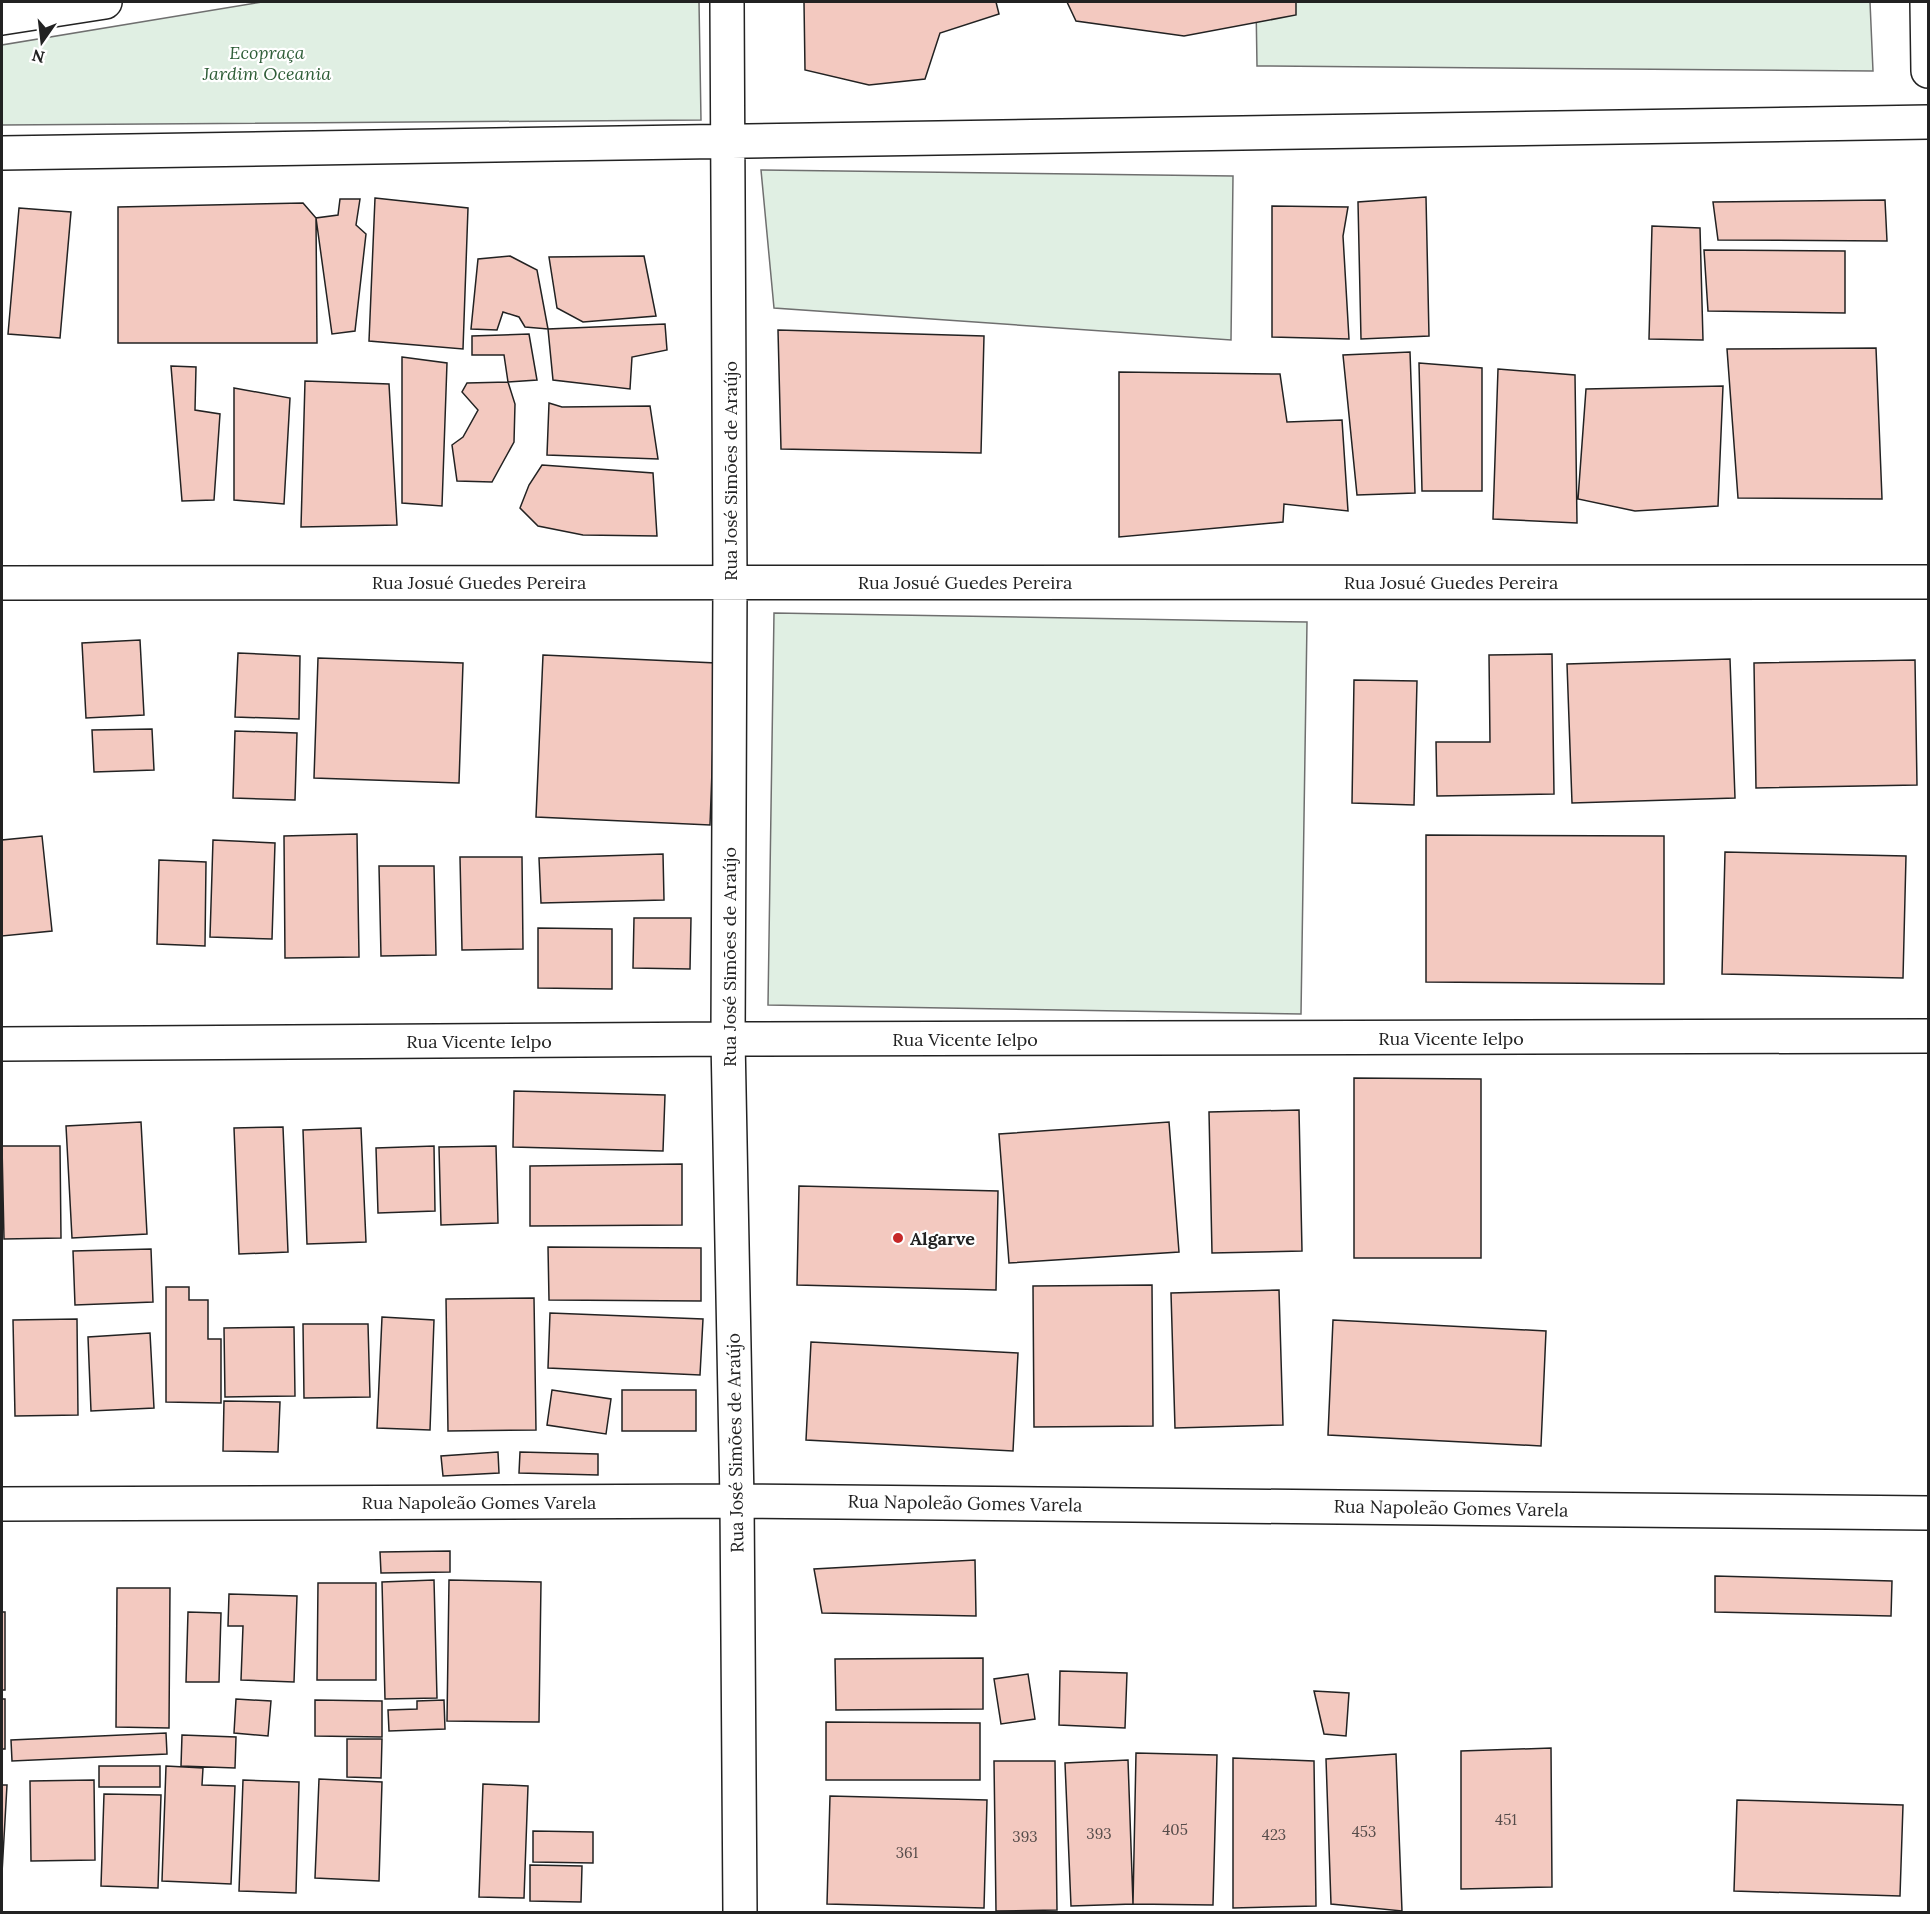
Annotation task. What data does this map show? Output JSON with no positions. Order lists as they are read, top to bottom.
{
  "streets": {
    "street": [
      "Rua José Simões de Araújo",
      "Rua Josué Guedes Pereira",
      "Rua Vicente Ielpo",
      "Rua Napoleão Gomes Varela"
    ]
  },
  "crossings": [
    ["Rua José Simões de Araújo", "Rua Josué Guedes Pereira"],
    ["Rua José Simões de Araújo", "Rua Vicente Ielpo"],
    ["Rua José Simões de Araújo", "Rua Napoleão Gomes Varela"]
  ],
  "parks": ["Ecopraça Jardim Oceania"],
  "places": ["Algarve"],
  "house_numbers": [
    "451",
    "405",
    "453",
    "393",
    "423",
    "393",
    "361"
  ],
  "north": "bottom"
}
